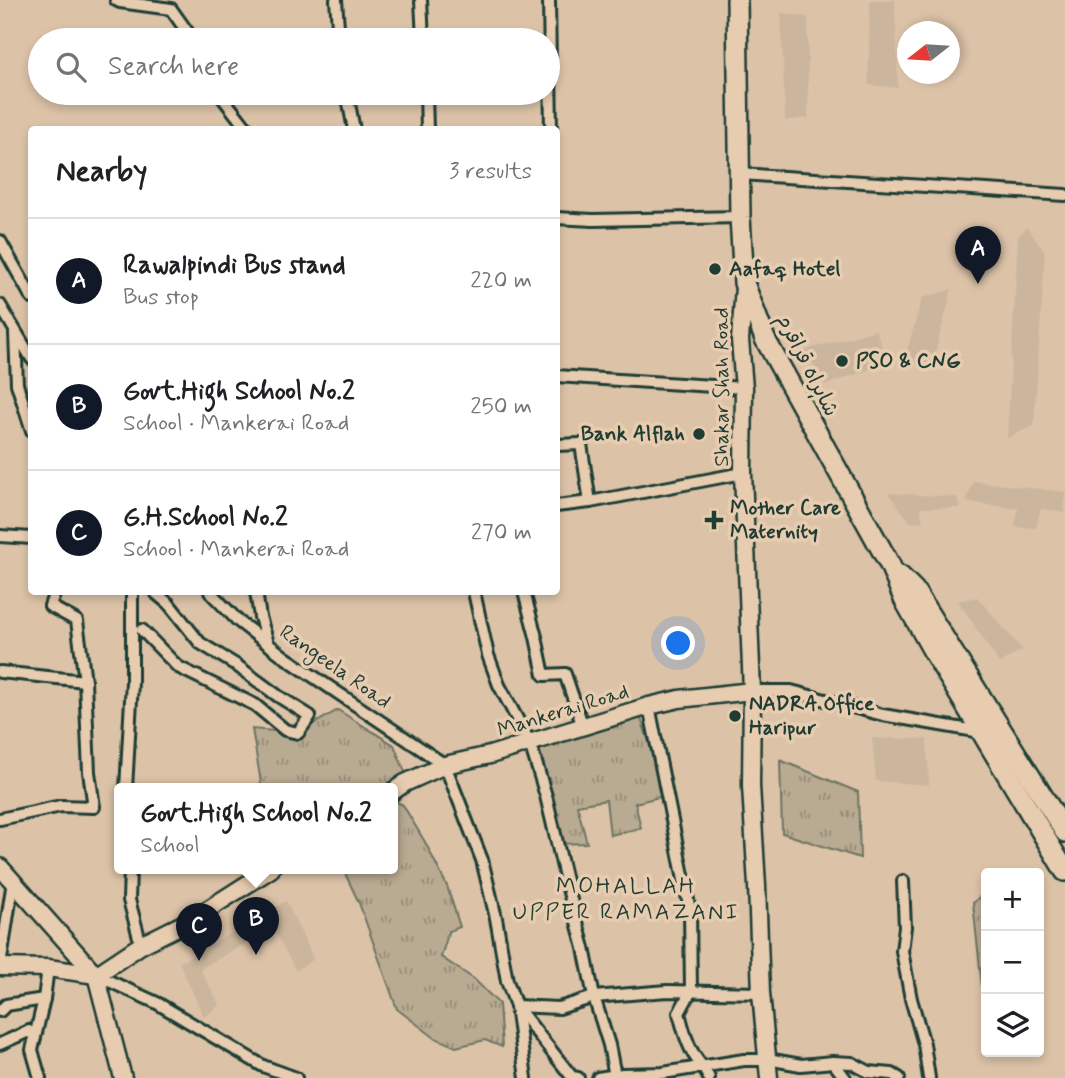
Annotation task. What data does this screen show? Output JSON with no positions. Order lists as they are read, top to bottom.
{
  "streets": {
    "highway": ["شاہراہ قراقرم"],
    "main road": ["Shakar Shah Road", "Mankerai Road"],
    "street": ["Rangeela Road"]
  },
  "crossings": [
    ["شاہراہ قراقرم", "Shakar Shah Road"],
    ["Shakar Shah Road", "Mankerai Road"],
    ["Rangeela Road", "Mankerai Road"]
  ],
  "districts": ["MOHALLAH UPPER RAMAZANI"],
  "places": {
    "other": [
      "Aafaq Hotel",
      "PSO & CNG",
      "Bank Alflah",
      "NADRA Office Haripur"
    ],
    "health": ["Mother Care Maternity"]
  },
  "north": "left",
  "page": {
    "search": "Search here",
    "heading": ["Nearby", "3 results"],
    "list": [
      {
        "mark": "A",
        "name": "Rawalpindi Bus stand",
        "note": "Bus stop",
        "value": "220 m"
      },
      {
        "mark": "B",
        "name": "Govt.High School No.2",
        "note": "School · Mankerai Road",
        "value": "250 m"
      },
      {
        "mark": "C",
        "name": "G.H.School No.2",
        "note": "School · Mankerai Road",
        "value": "270 m"
      }
    ],
    "pins": ["A", "B", "C"],
    "popup": ["Govt.High School No.2", "School"],
    "map_buttons": ["+", "−"]
  }
}
